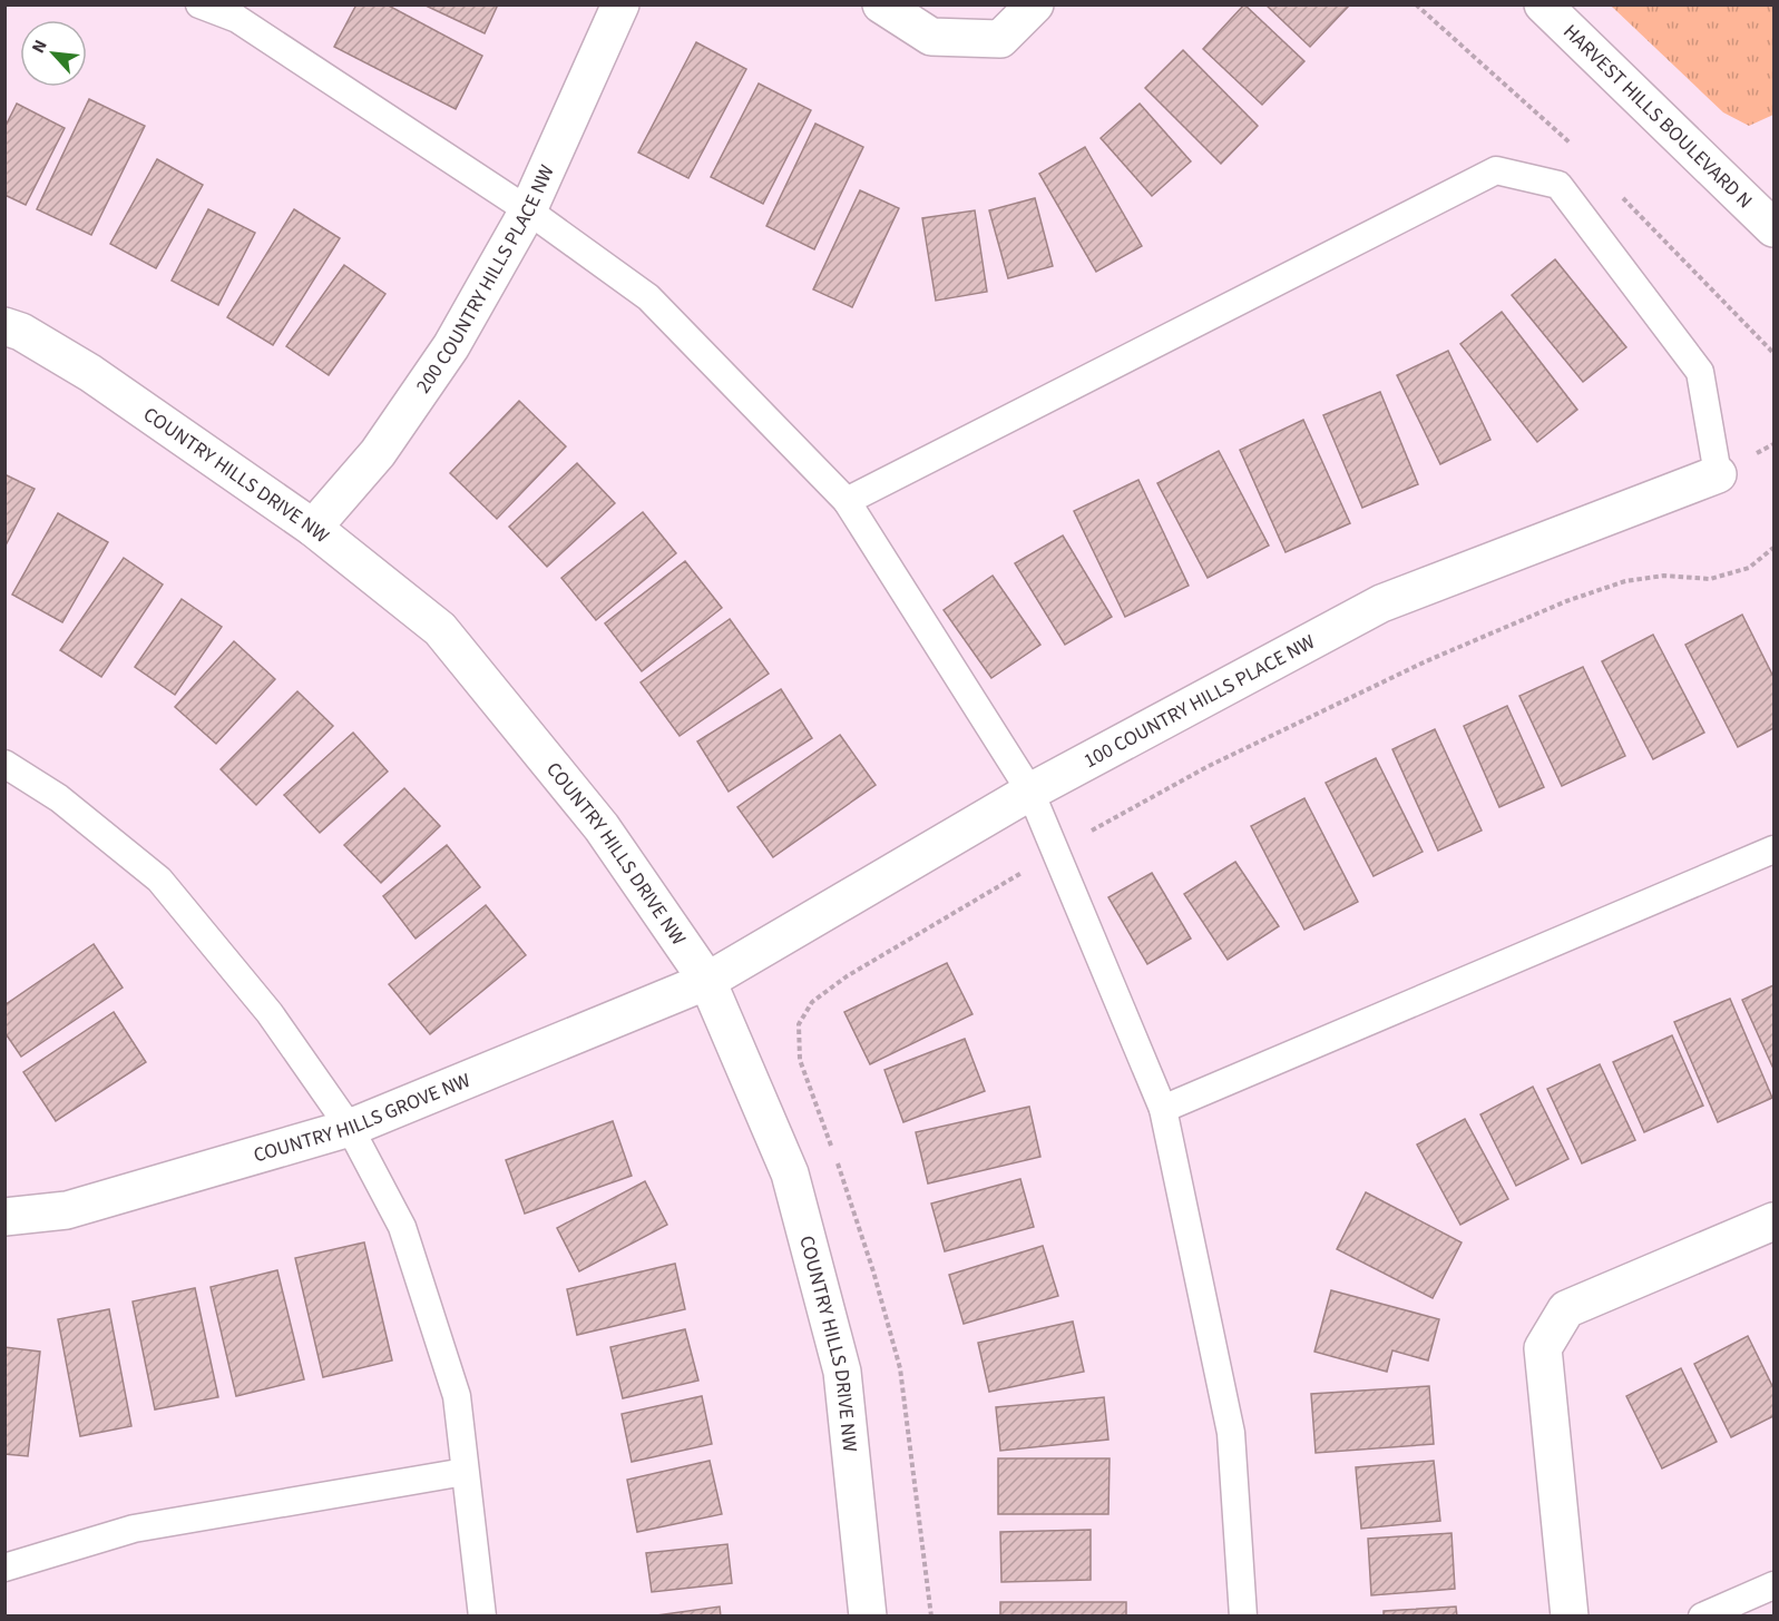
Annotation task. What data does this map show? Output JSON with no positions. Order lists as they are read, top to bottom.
{
  "streets": {
    "street": [
      "HARVEST HILLS BOULEVARD N",
      "200 COUNTRY HILLS PLACE NW",
      "COUNTRY HILLS DRIVE NW",
      "100 COUNTRY HILLS PLACE NW",
      "COUNTRY HILLS GROVE NW"
    ]
  },
  "crossings": [
    ["200 COUNTRY HILLS PLACE NW", "COUNTRY HILLS DRIVE NW"],
    ["COUNTRY HILLS DRIVE NW", "100 COUNTRY HILLS PLACE NW"],
    ["COUNTRY HILLS DRIVE NW", "COUNTRY HILLS GROVE NW"],
    ["100 COUNTRY HILLS PLACE NW", "COUNTRY HILLS GROVE NW"]
  ],
  "north": "top left"
}
